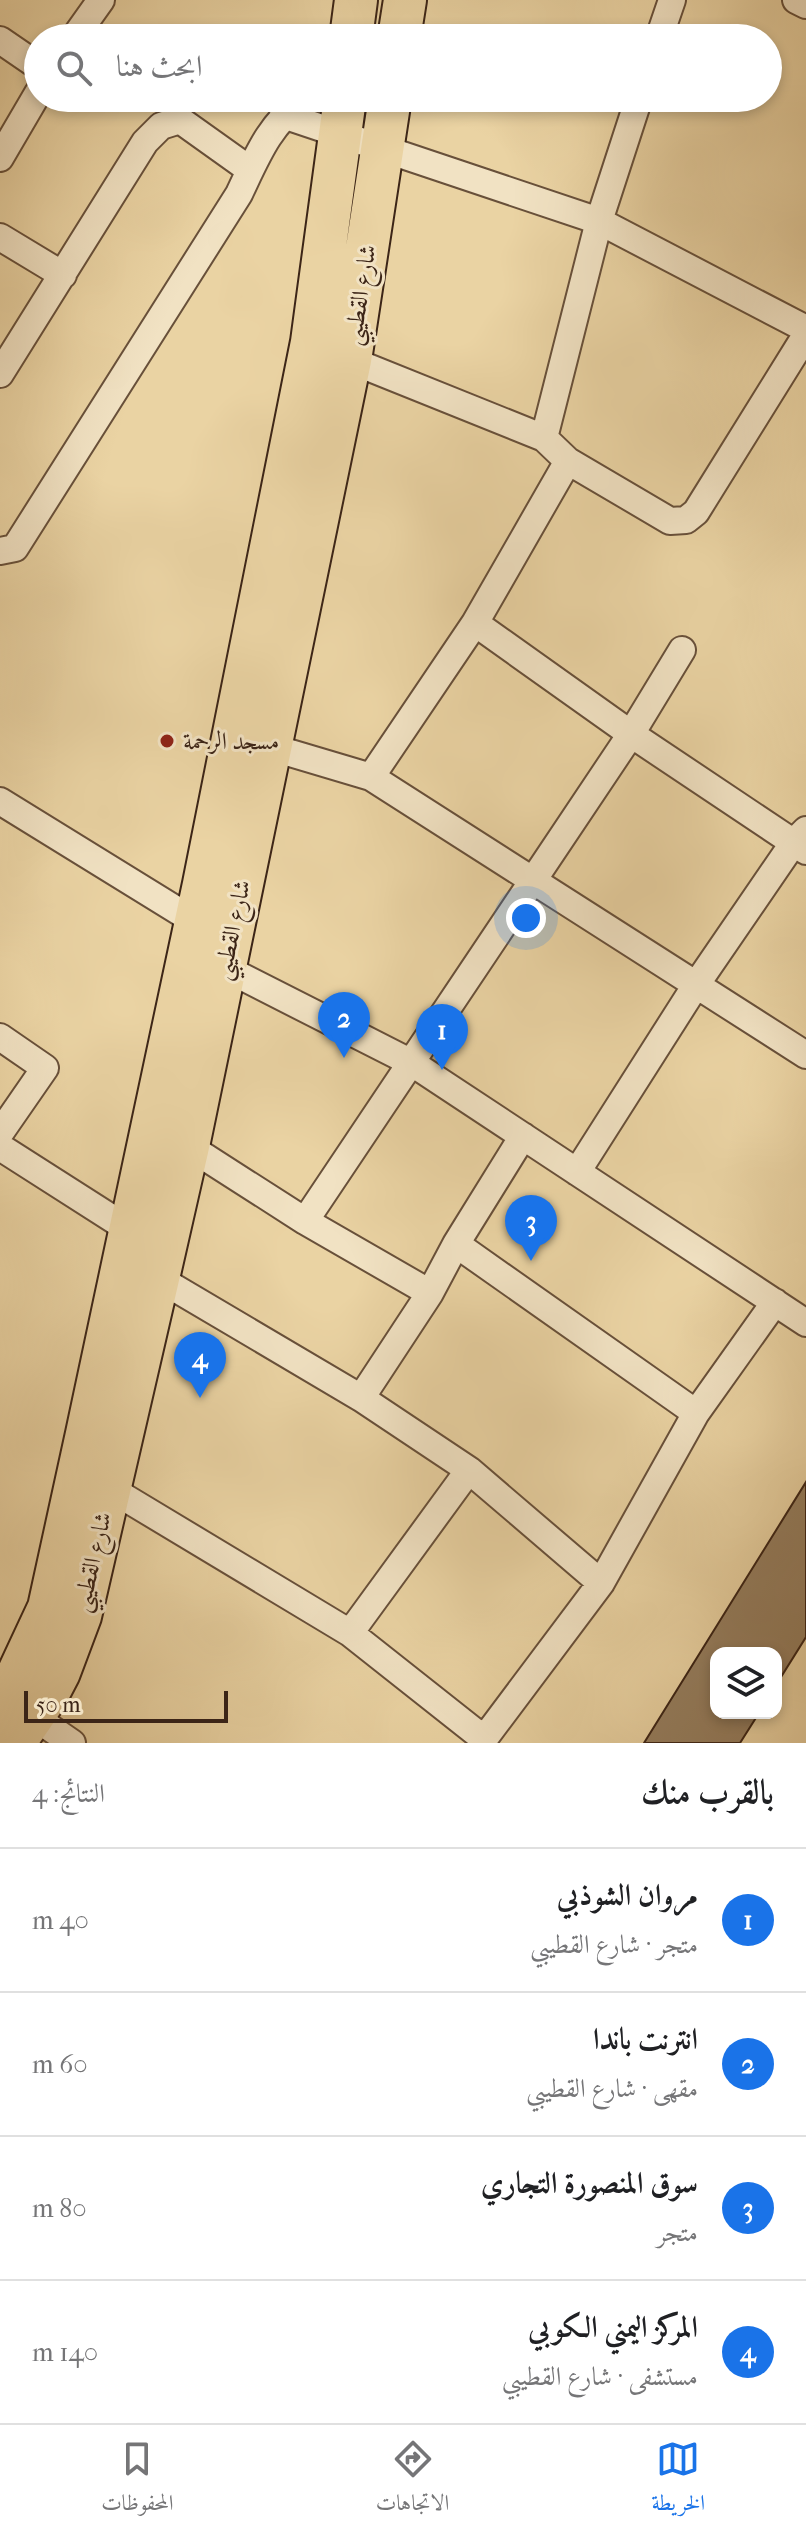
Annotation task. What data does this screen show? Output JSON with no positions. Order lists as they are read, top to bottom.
{
  "streets": {
    "main road": ["شارع القطيبي"]
  },
  "places": ["مسجد الرحمة"],
  "scale_bar": "50 m",
  "page": {
    "search": "ابحث هنا",
    "pins": [
      "2",
      "1",
      "3",
      "4"
    ],
    "scale": "50 m",
    "heading": ["بالقرب منك", "النتائج: 4"],
    "list": [
      {
        "mark": "1",
        "name": "مروان الشوذبي",
        "note": "متجر · شارع القطيبي",
        "value": "40 m"
      },
      {
        "mark": "2",
        "name": "انترنت باندا",
        "note": "مقهى · شارع القطيبي",
        "value": "60 m"
      },
      {
        "mark": "3",
        "name": "سوق المنصورة التجاري",
        "note": "متجر",
        "value": "80 m"
      },
      {
        "mark": "4",
        "name": "المركز اليمني الكوبي",
        "note": "مستشفى · شارع القطيبي",
        "value": "140 m"
      }
    ],
    "nav": ["الخريطة", "الاتجاهات", "المحفوظات"]
  }
}
